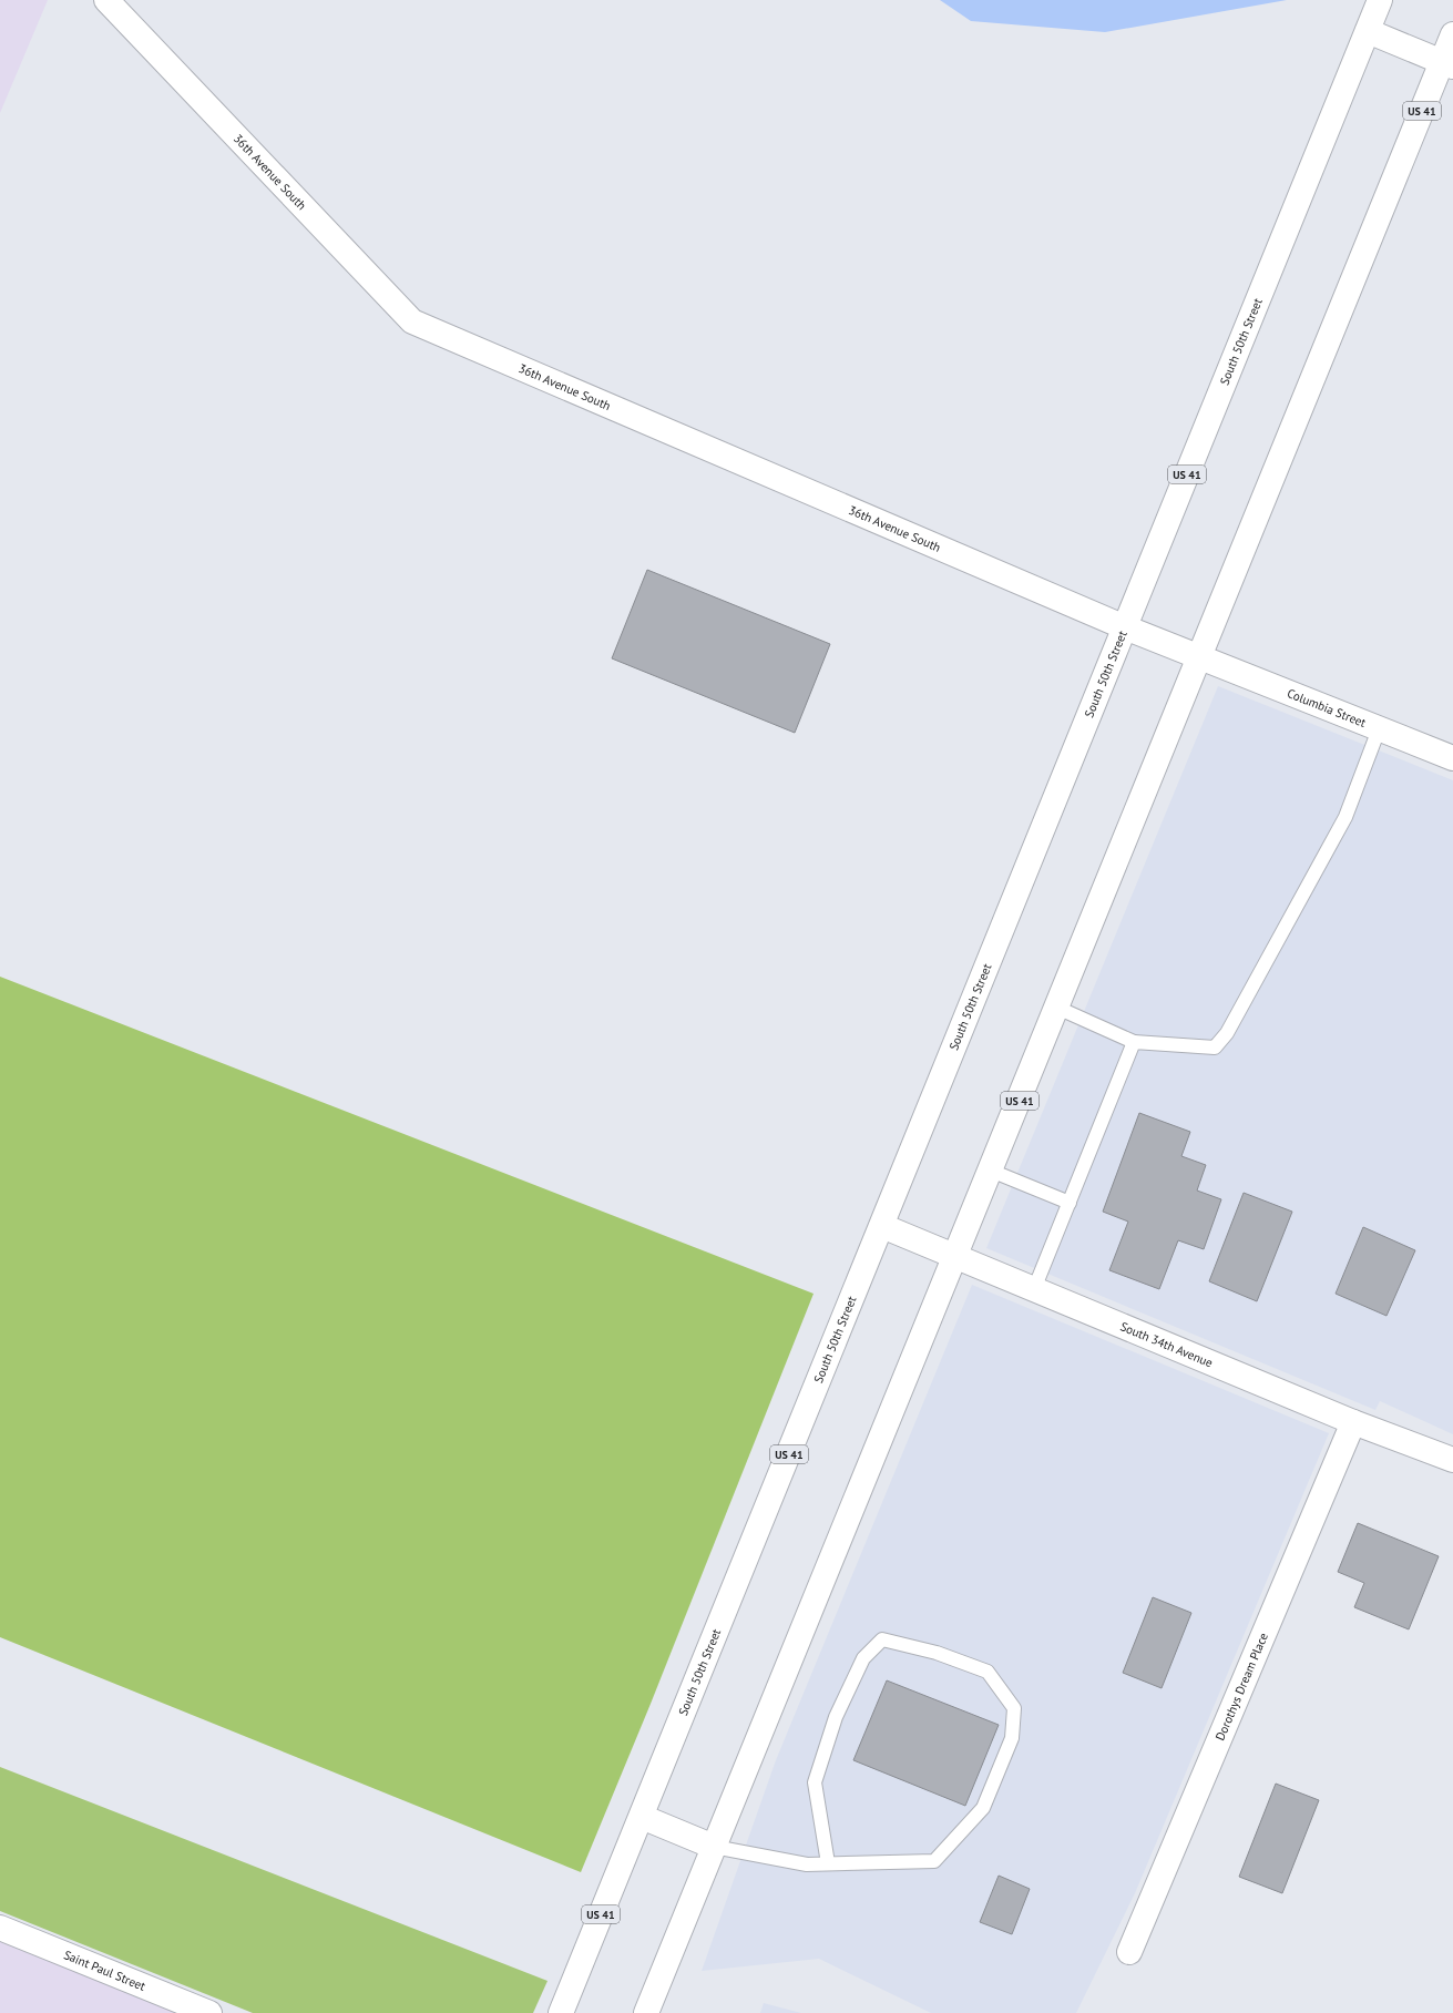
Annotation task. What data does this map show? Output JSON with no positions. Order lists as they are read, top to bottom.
{
  "streets": {
    "main road": [
      "US 41",
      "36th Avenue South",
      "South 50th Street",
      "Columbia Street",
      "South 34th Avenue",
      "Dorothys Dream Place",
      "Saint Paul Street"
    ]
  },
  "crossings": [
    ["US 41", "36th Avenue South"],
    ["US 41", "Columbia Street"],
    ["US 41", "South 34th Avenue"],
    ["36th Avenue South", "South 50th Street"],
    ["36th Avenue South", "Columbia Street"],
    ["South 50th Street", "South 34th Avenue"],
    ["South 34th Avenue", "Dorothys Dream Place"]
  ]
}
